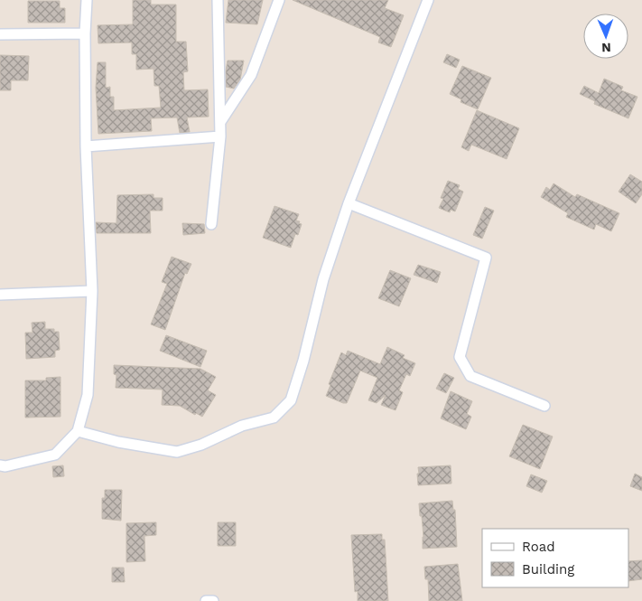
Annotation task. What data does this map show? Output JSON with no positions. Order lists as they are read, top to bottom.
{
  "legend": ["Road", "Building"],
  "north": "bottom"
}
